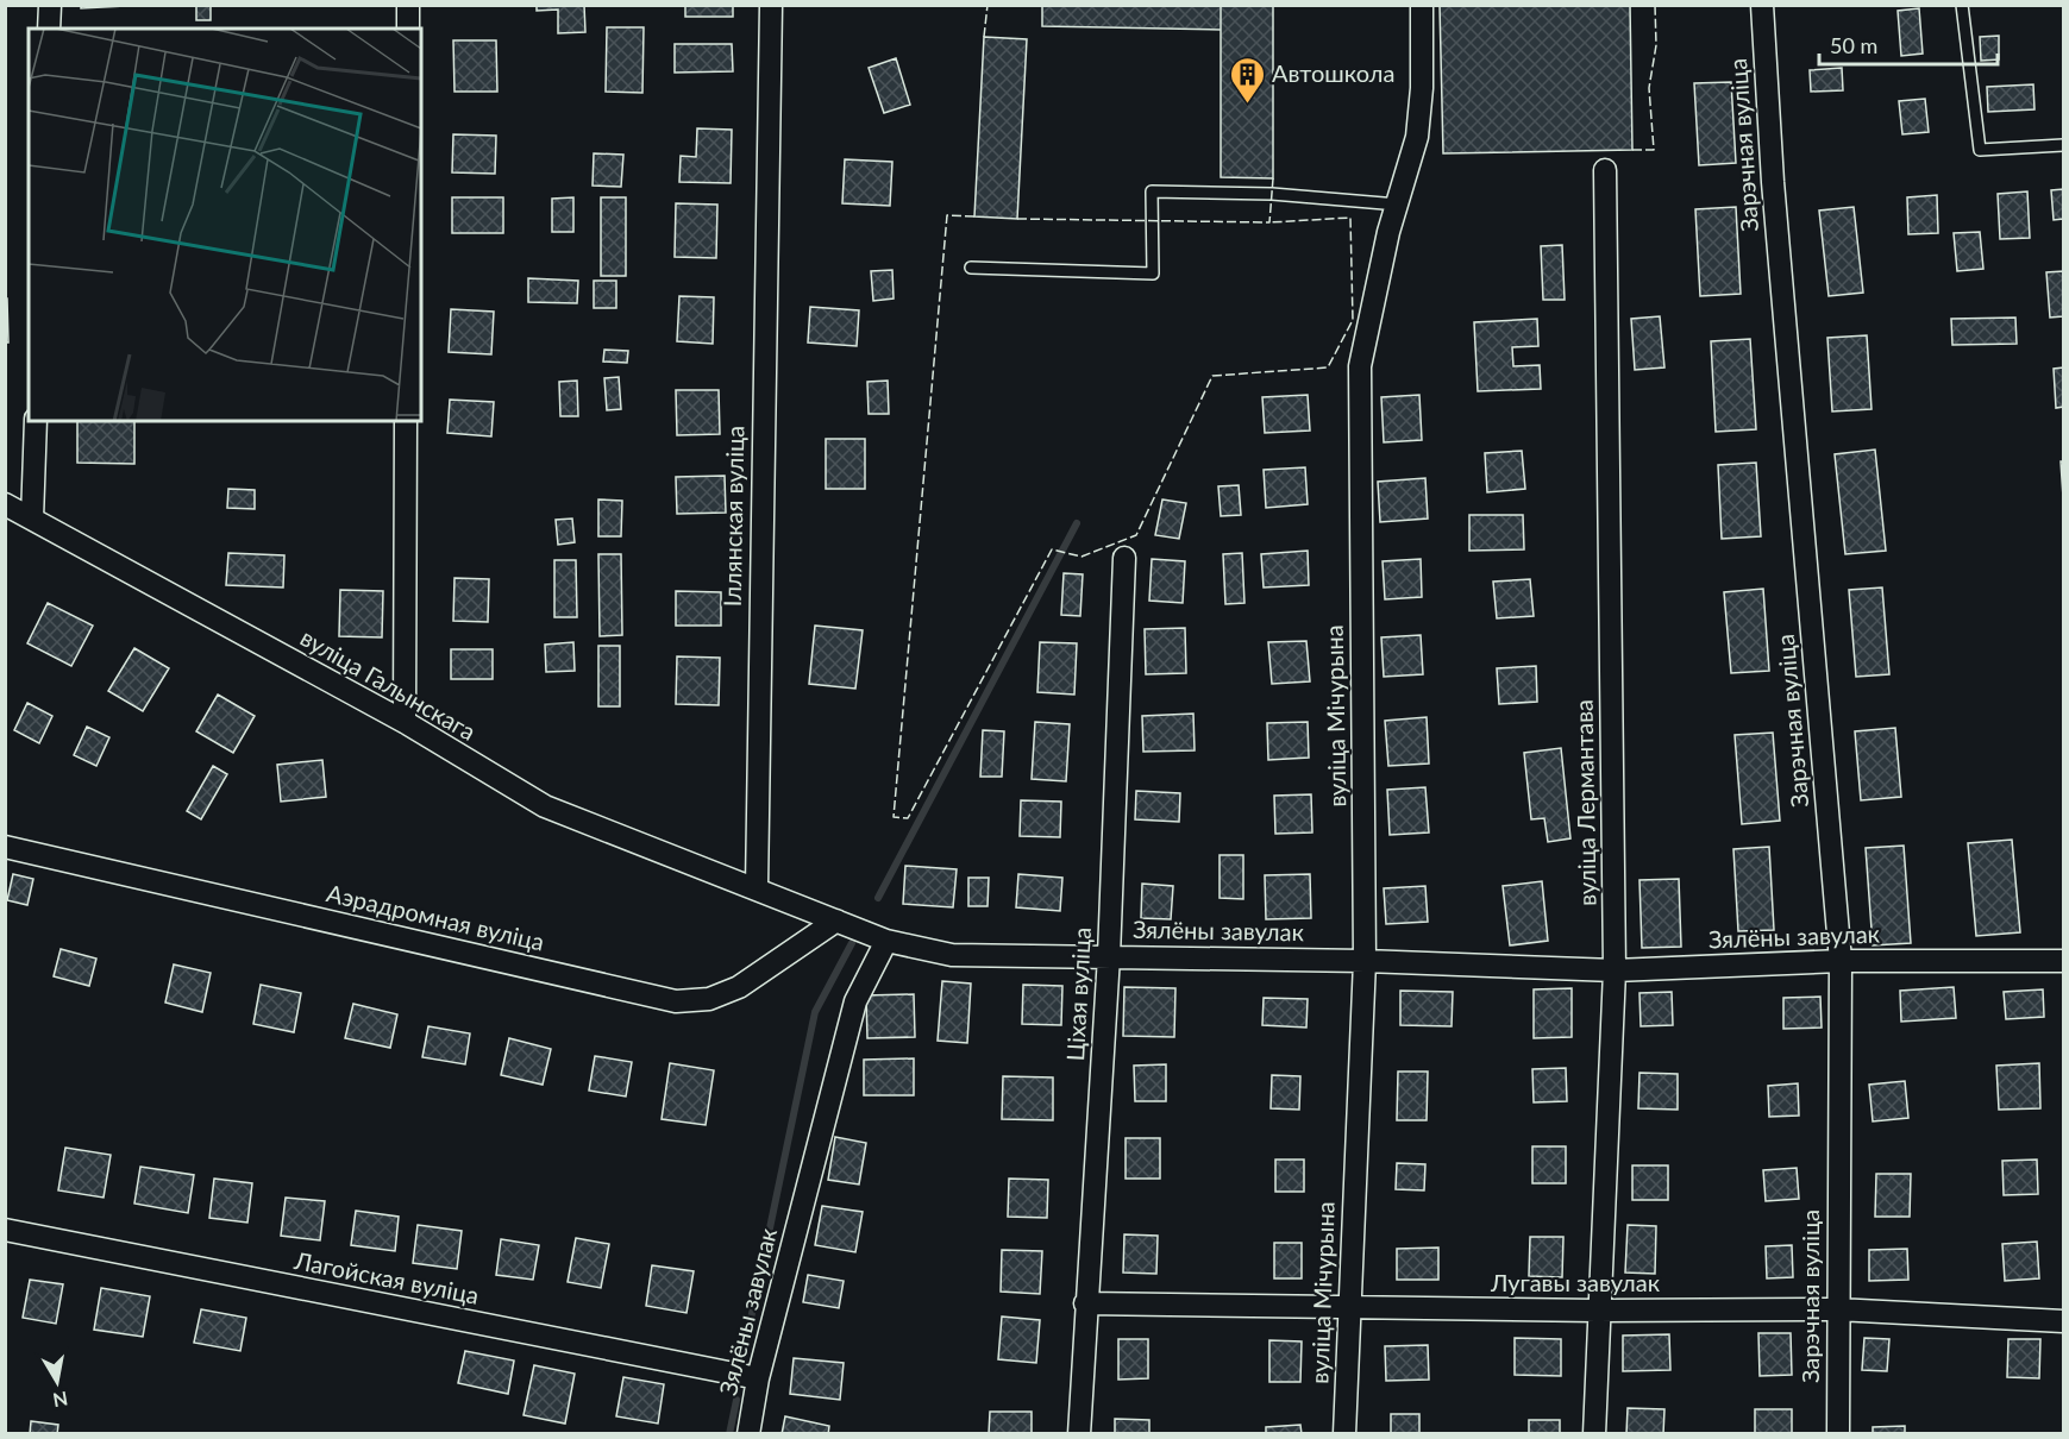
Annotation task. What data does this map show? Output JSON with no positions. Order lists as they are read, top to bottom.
{
  "streets": {
    "street": [
      "Зарэчная вуліца",
      "Іллянская вуліца",
      "вуліца Галынскага",
      "вуліца Мічурына",
      "вуліца Лермантава",
      "Аэрадромная вуліца",
      "Зялёны завулак",
      "Ціхая вуліца",
      "Лагойская вуліца",
      "Лугавы завулак"
    ]
  },
  "crossings": [
    ["Зарэчная вуліца", "Зялёны завулак"],
    ["Зарэчная вуліца", "Лугавы завулак"],
    ["Іллянская вуліца", "вуліца Галынскага"],
    ["вуліца Мічурына", "Зялёны завулак"],
    ["вуліца Мічурына", "Лугавы завулак"],
    ["вуліца Лермантава", "Зялёны завулак"],
    ["вуліца Лермантава", "Лугавы завулак"],
    ["Зялёны завулак", "Ціхая вуліца"],
    ["Зялёны завулак", "Лагойская вуліца"],
    ["Ціхая вуліца", "Лугавы завулак"]
  ],
  "places": {
    "building": ["Автошкола"]
  },
  "scale_bar": "50 m",
  "north": "bottom"
}
